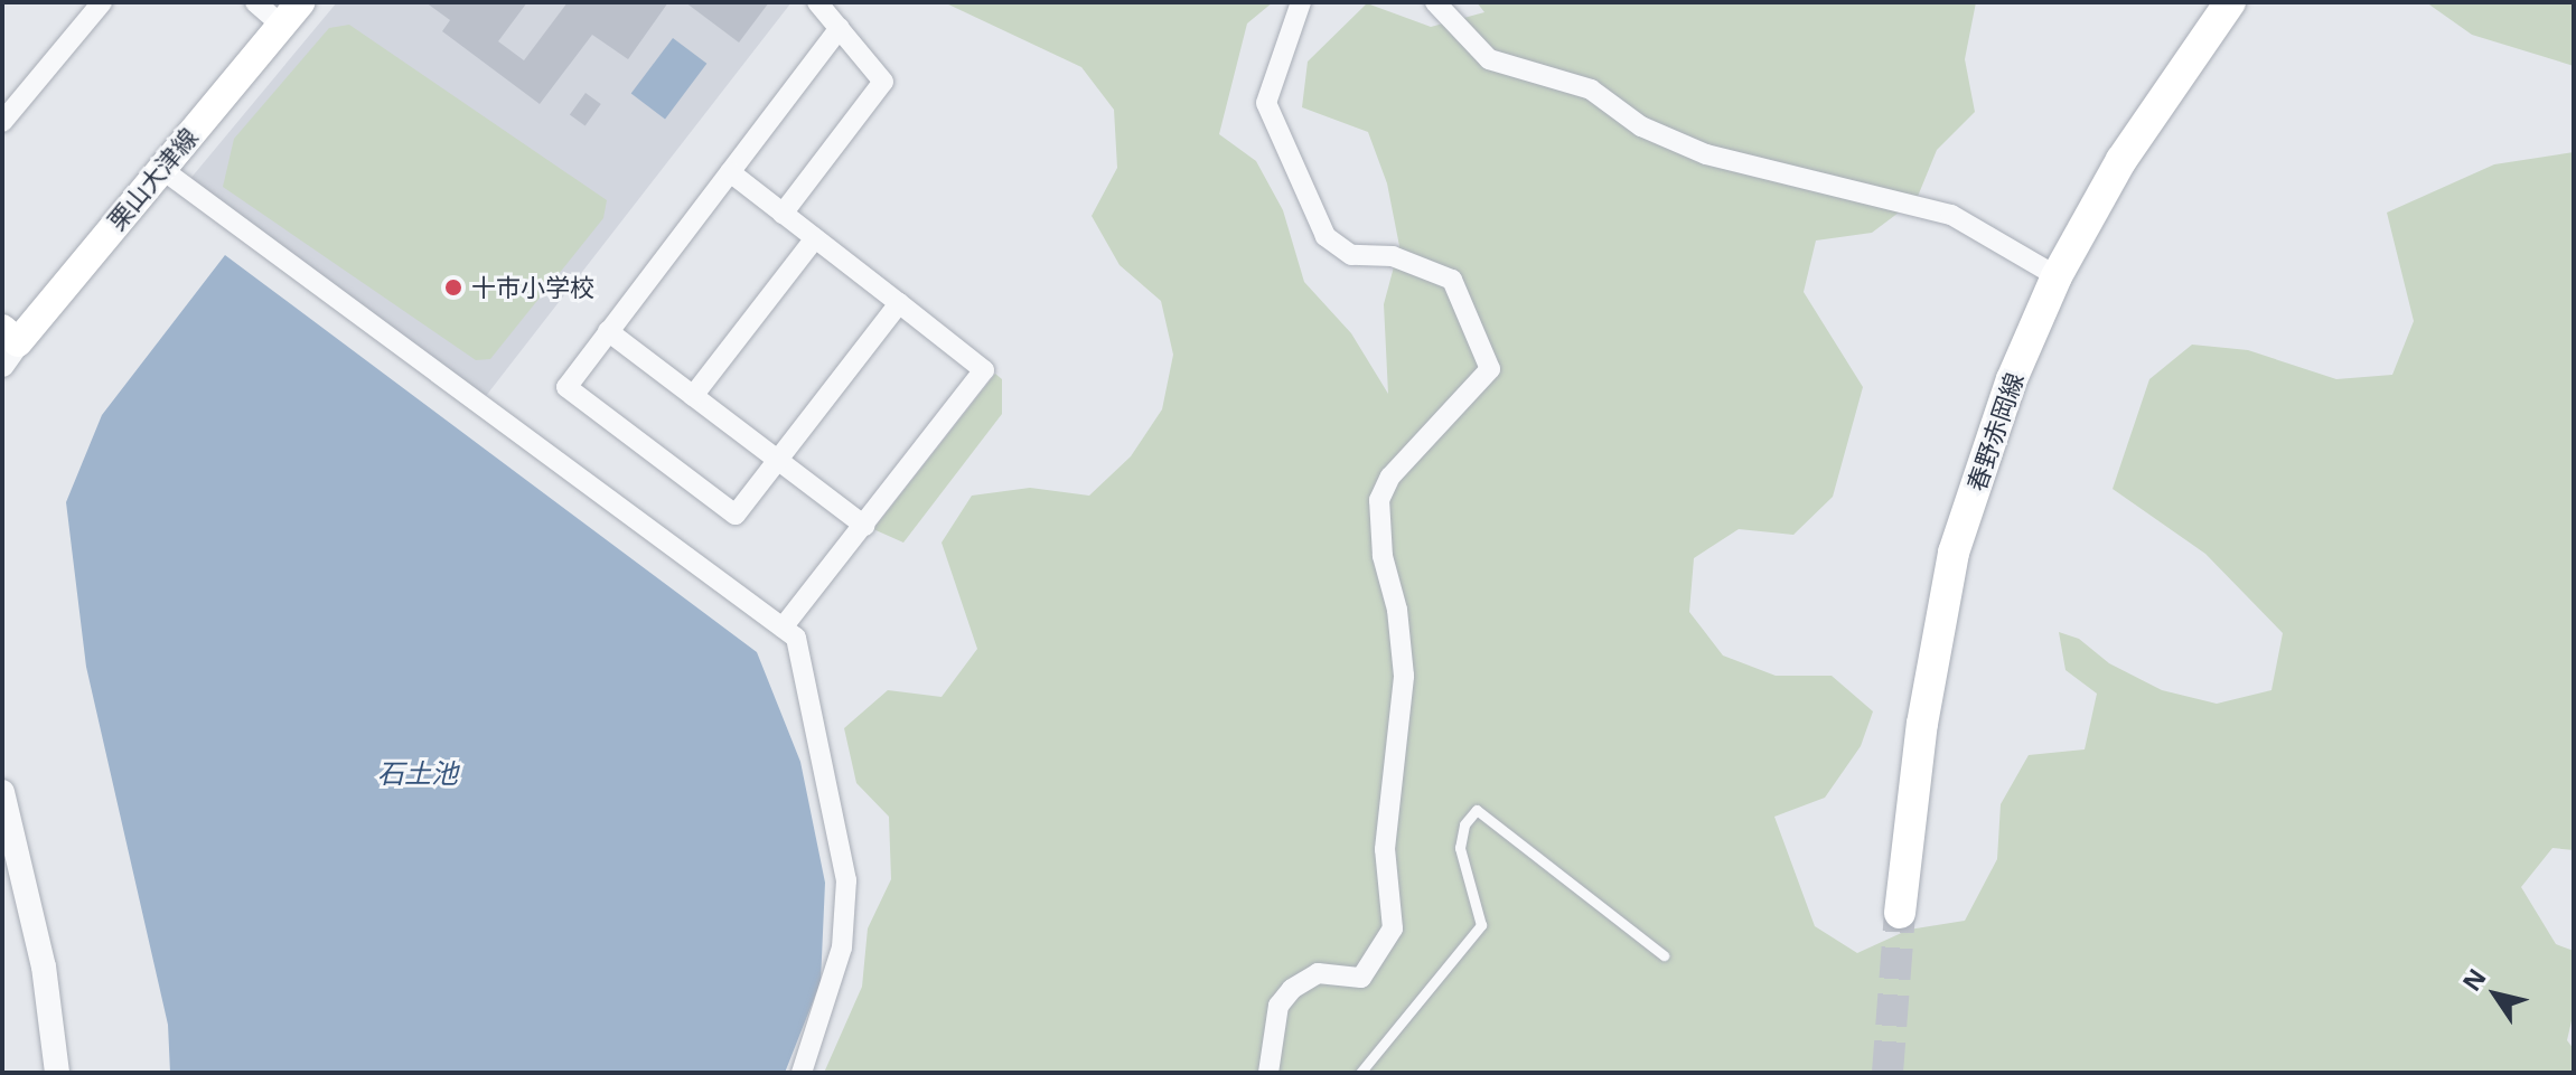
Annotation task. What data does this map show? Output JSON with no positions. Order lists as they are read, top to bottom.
{
  "streets": {
    "main road": ["栗山大津線", "春野赤岡線"]
  },
  "water": ["石土池"],
  "places": ["十市小学校"],
  "north": "top left"
}
